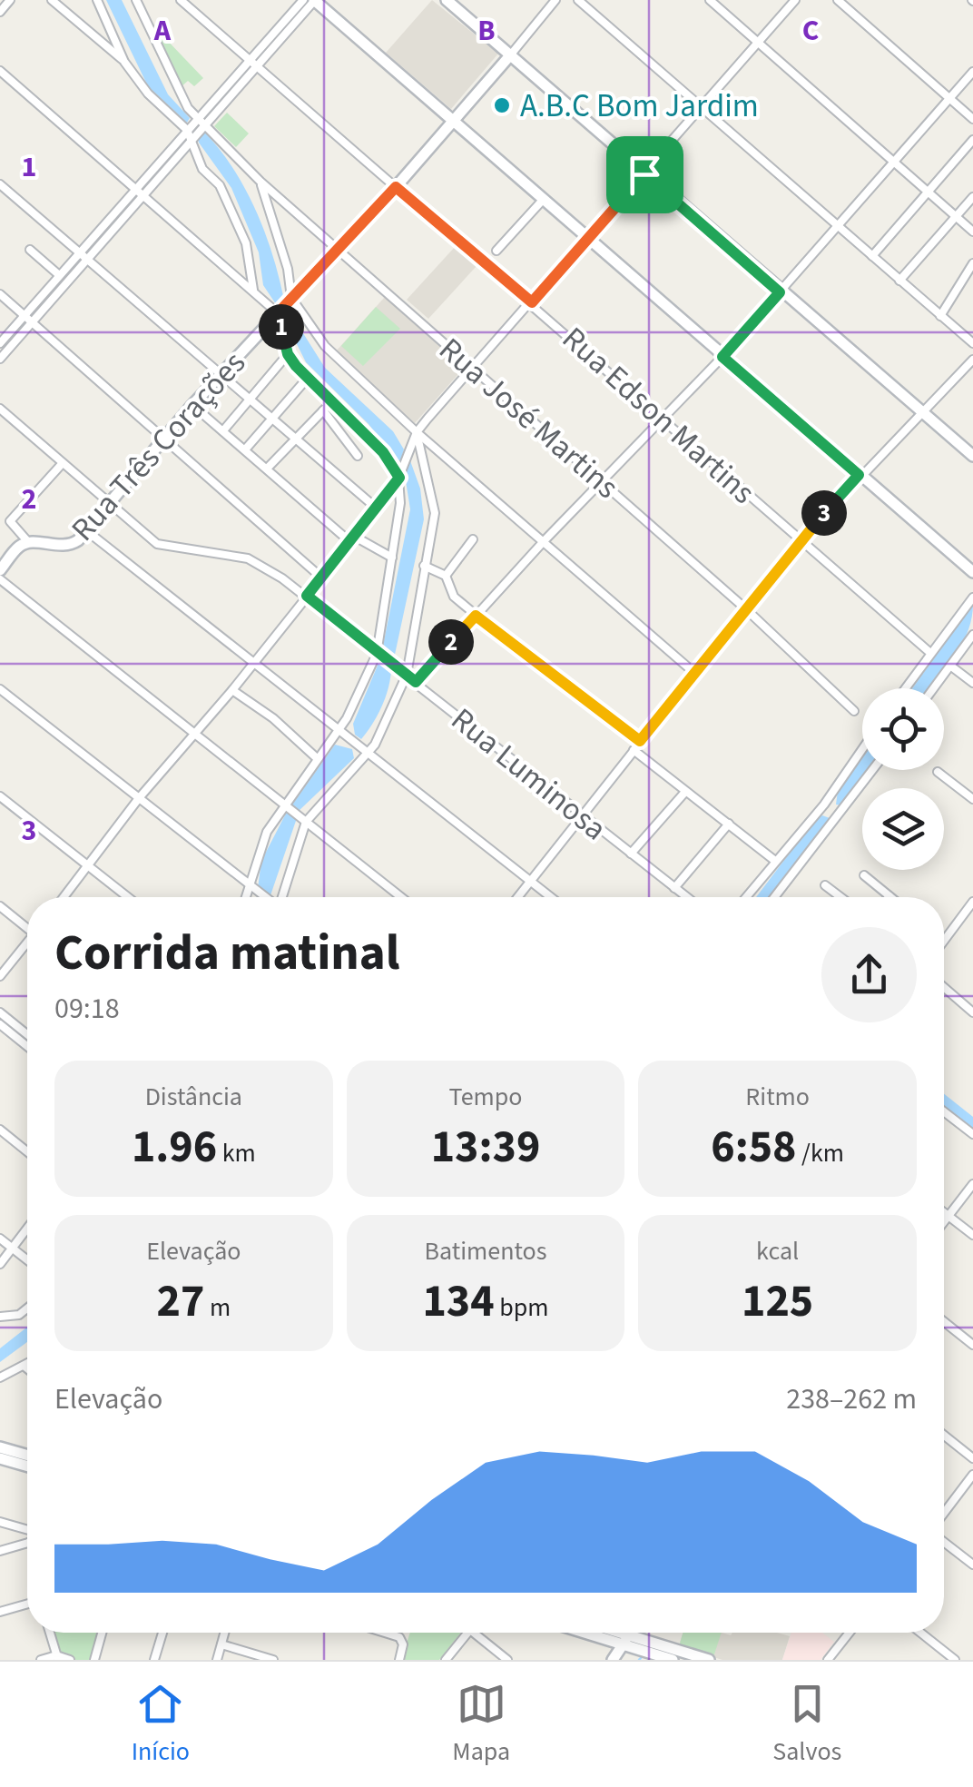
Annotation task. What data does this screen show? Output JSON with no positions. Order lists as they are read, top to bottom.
{
  "streets": {
    "street": [
      "Rua Edson Martins",
      "Rua José Martins",
      "Rua Três Corações",
      "Rua Luminosa"
    ]
  },
  "crossings": [
    ["Rua Edson Martins", "Rua Três Corações"],
    ["Rua José Martins", "Rua Três Corações"],
    ["Rua Três Corações", "Rua Luminosa"]
  ],
  "places": ["A.B.C Bom Jardim"],
  "page": {
    "pins": ["1", "3", "2"],
    "heading": ["Corrida matinal", "09:18"],
    "stats": [
      ["Distância", "1.96 km"],
      ["Tempo", "13:39"],
      ["Ritmo", "6:58 /km"],
      ["Elevação", "27 m"],
      ["Batimentos", "134 bpm"],
      ["kcal", "125"]
    ],
    "chart": ["Elevação", "238–262 m"],
    "tabs": ["Início", "Mapa", "Salvos"]
  },
  "grid": {
    "columns": ["A", "B", "C"],
    "rows": ["1", "2", "3"]
  }
}
